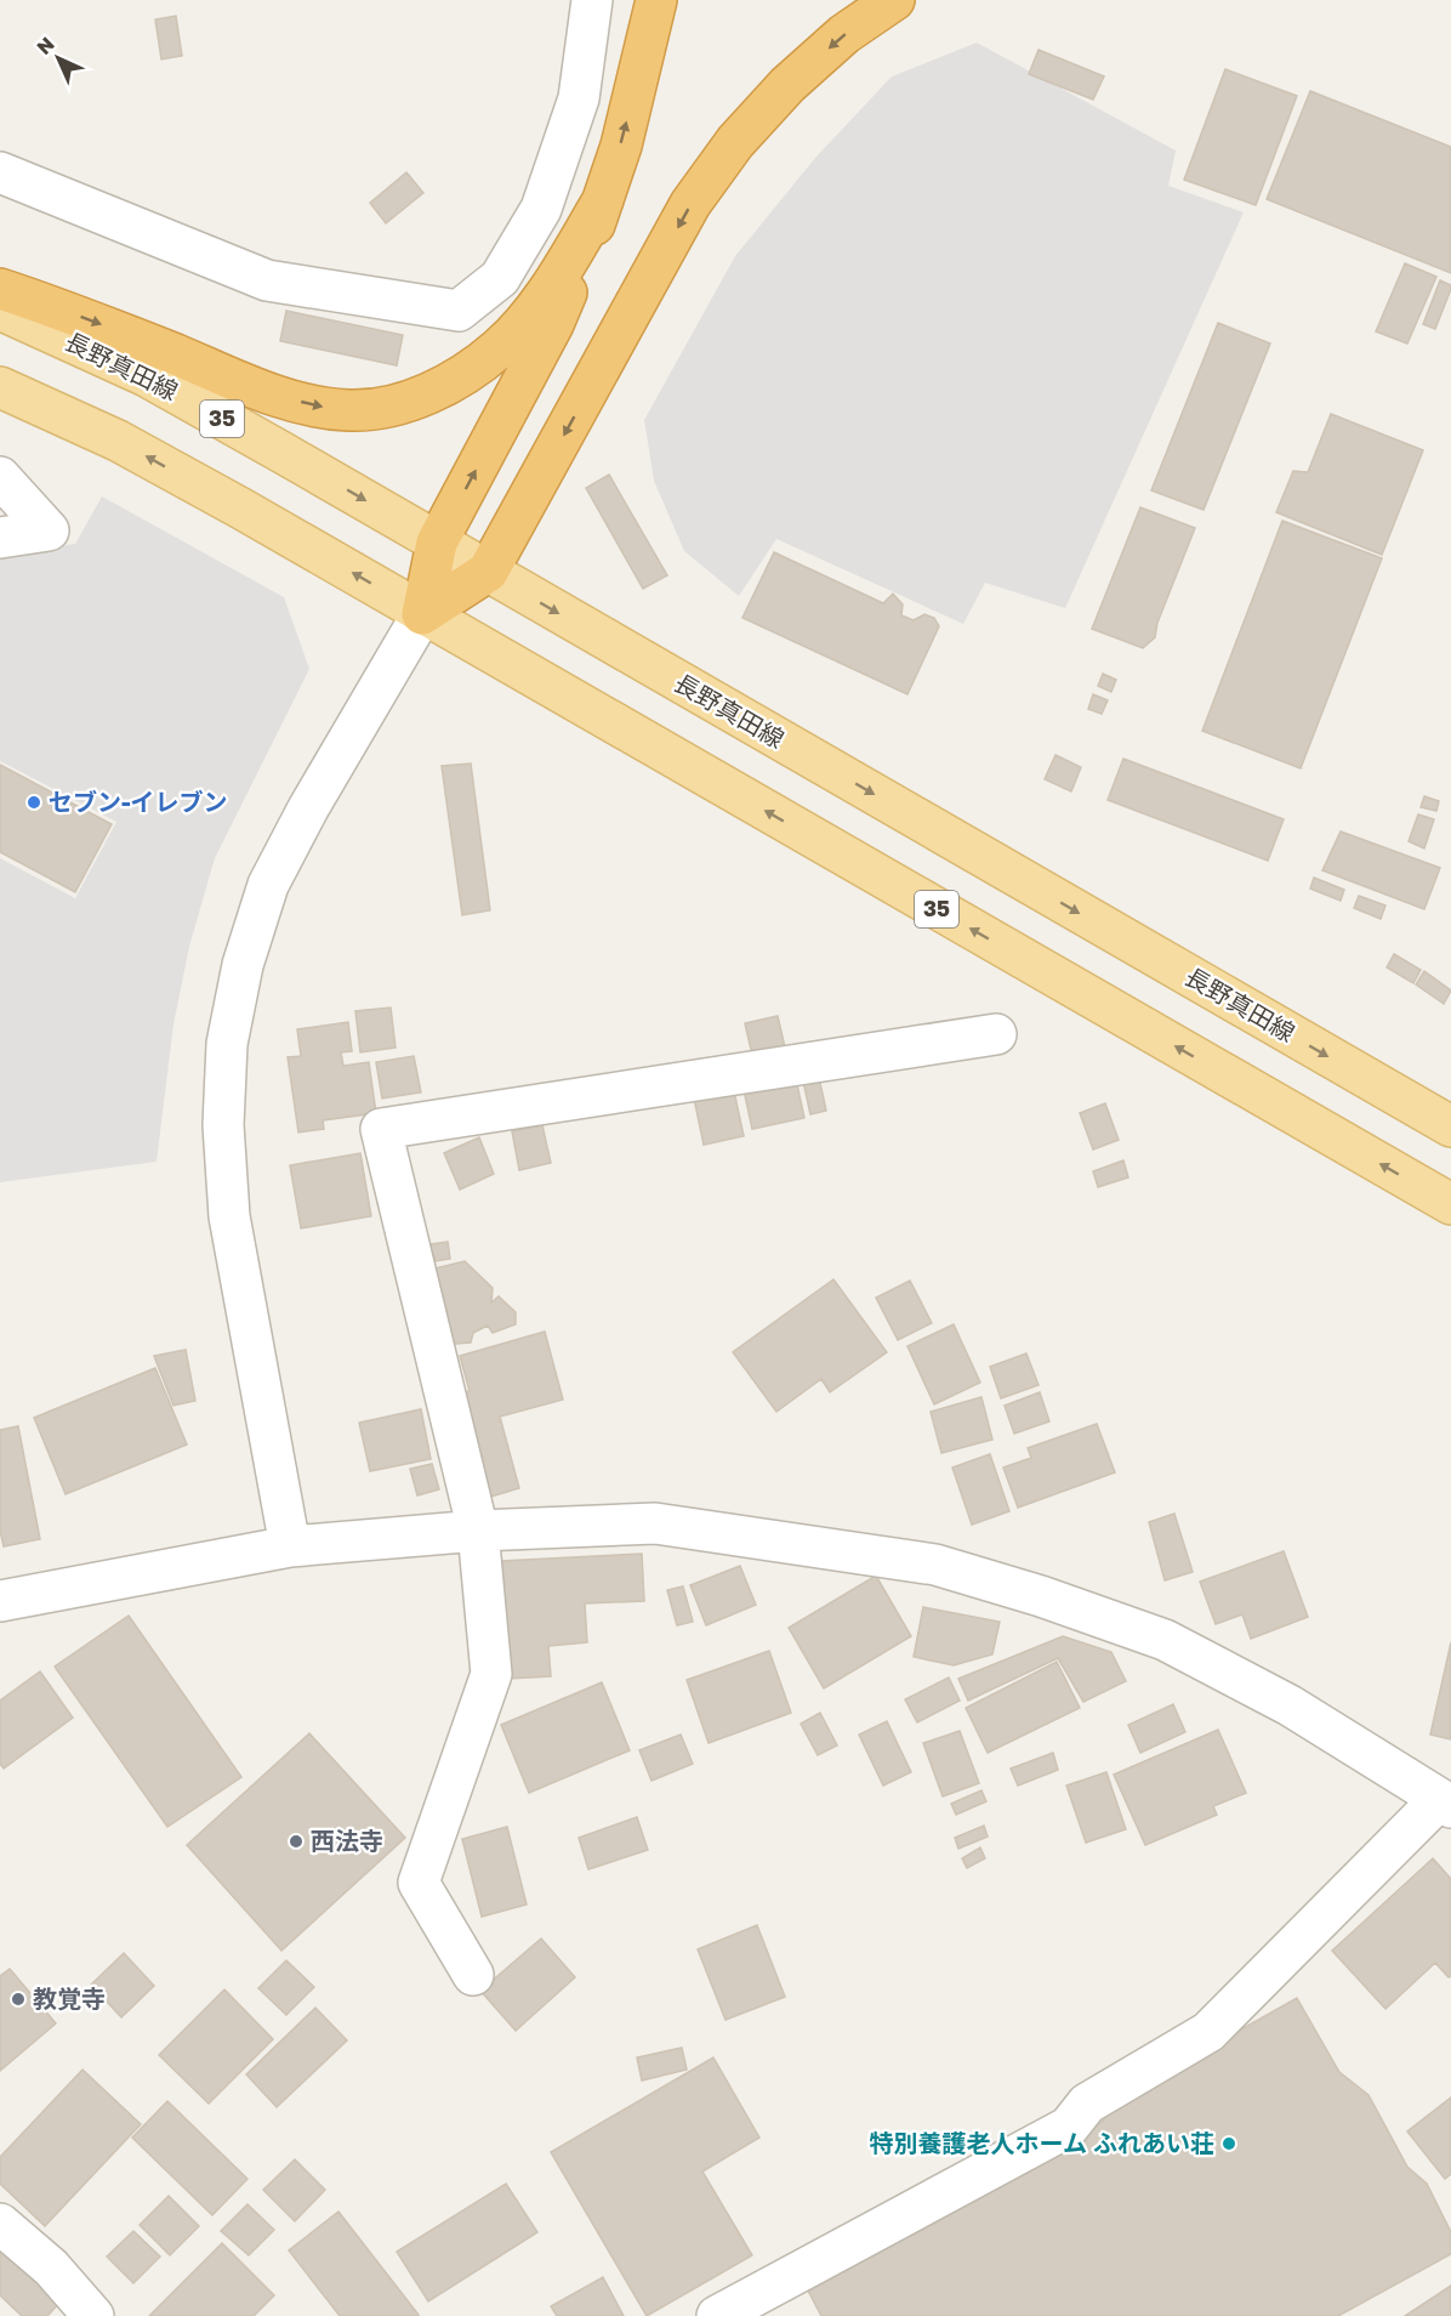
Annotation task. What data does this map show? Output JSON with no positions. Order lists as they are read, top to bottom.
{
  "streets": {
    "main road": ["長野真田線", "35"]
  },
  "places": [
    "セブン-イレブン",
    "西法寺",
    "教覚寺",
    "特別養護老人ホーム ふれあい荘"
  ],
  "north": "top left"
}
